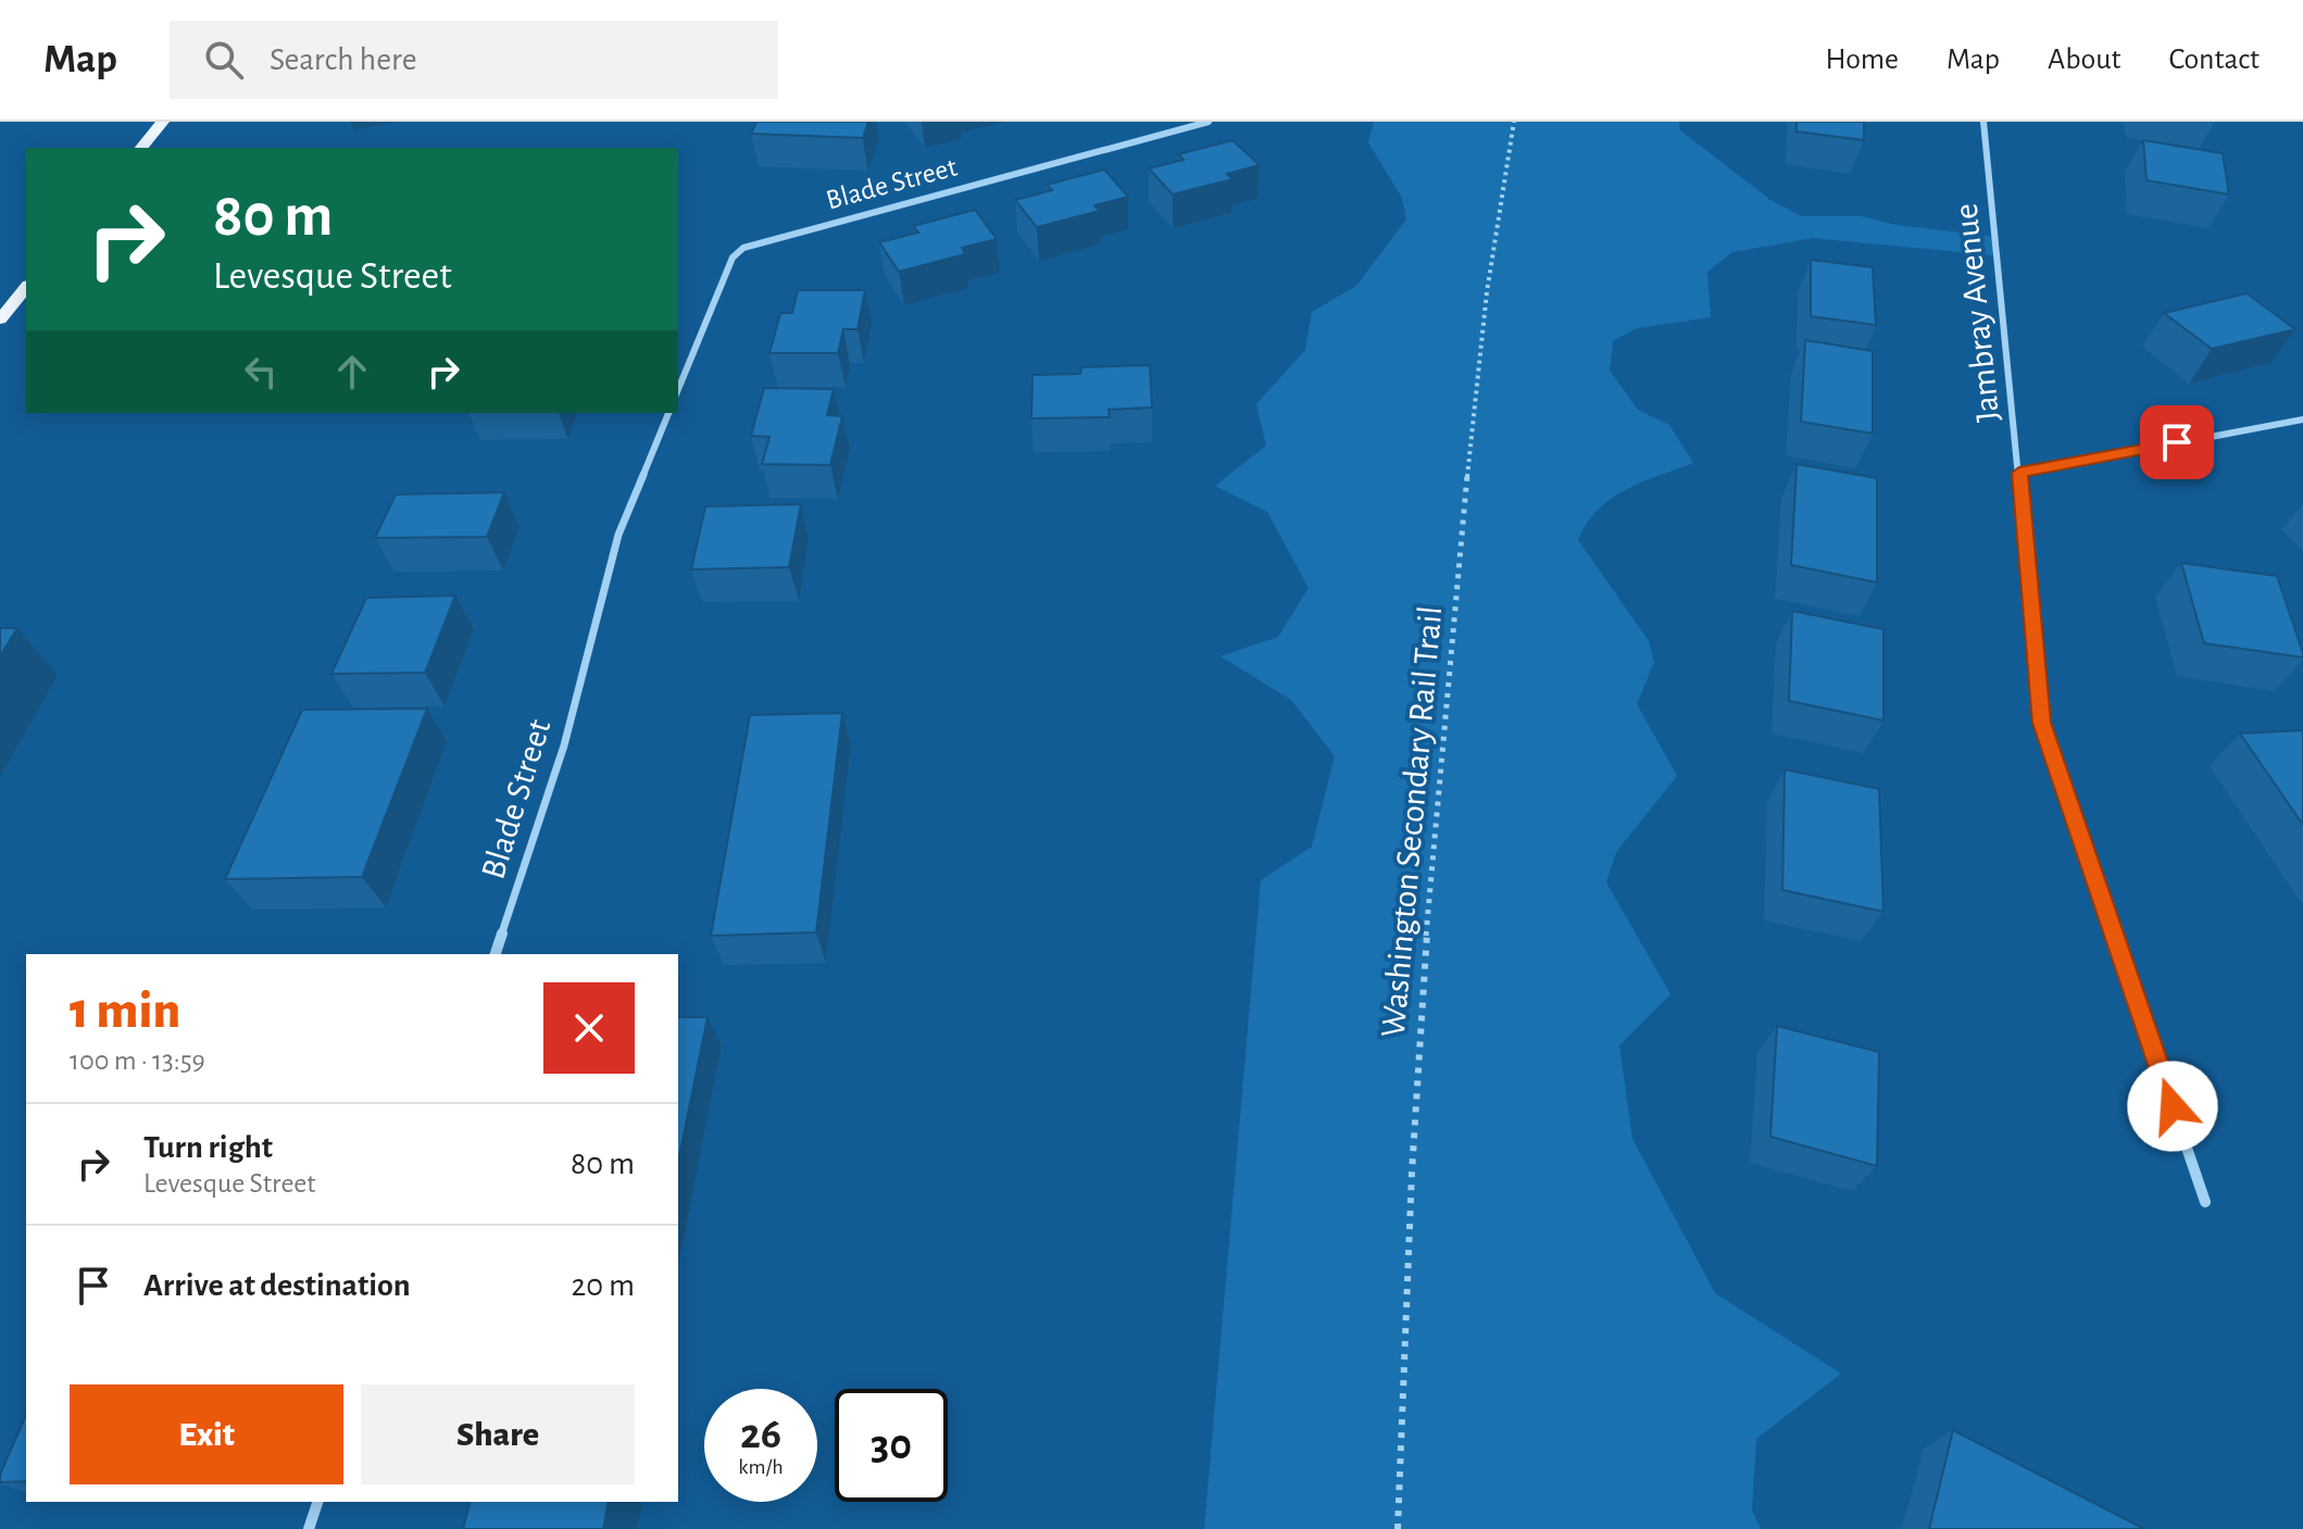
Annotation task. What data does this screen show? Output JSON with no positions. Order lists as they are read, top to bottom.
{
  "streets": {
    "street": ["Blade Street", "Jambray Avenue"],
    "path": ["Washington Secondary Rail Trail"]
  },
  "page": {
    "header": "Map",
    "search": "Search here",
    "nav": [
      "Home",
      "Map",
      "About",
      "Contact"
    ],
    "turn": ["80 m", "Levesque Street"],
    "heading": ["1 min", "100 m · 13:59"],
    "list": [
      {
        "name": "Turn right",
        "note": "Levesque Street",
        "value": "80 m"
      },
      {
        "name": "Arrive at destination",
        "value": "20 m"
      }
    ],
    "buttons": ["Exit", "Share"],
    "speed": "26 km/h",
    "limit": "30"
  }
}
